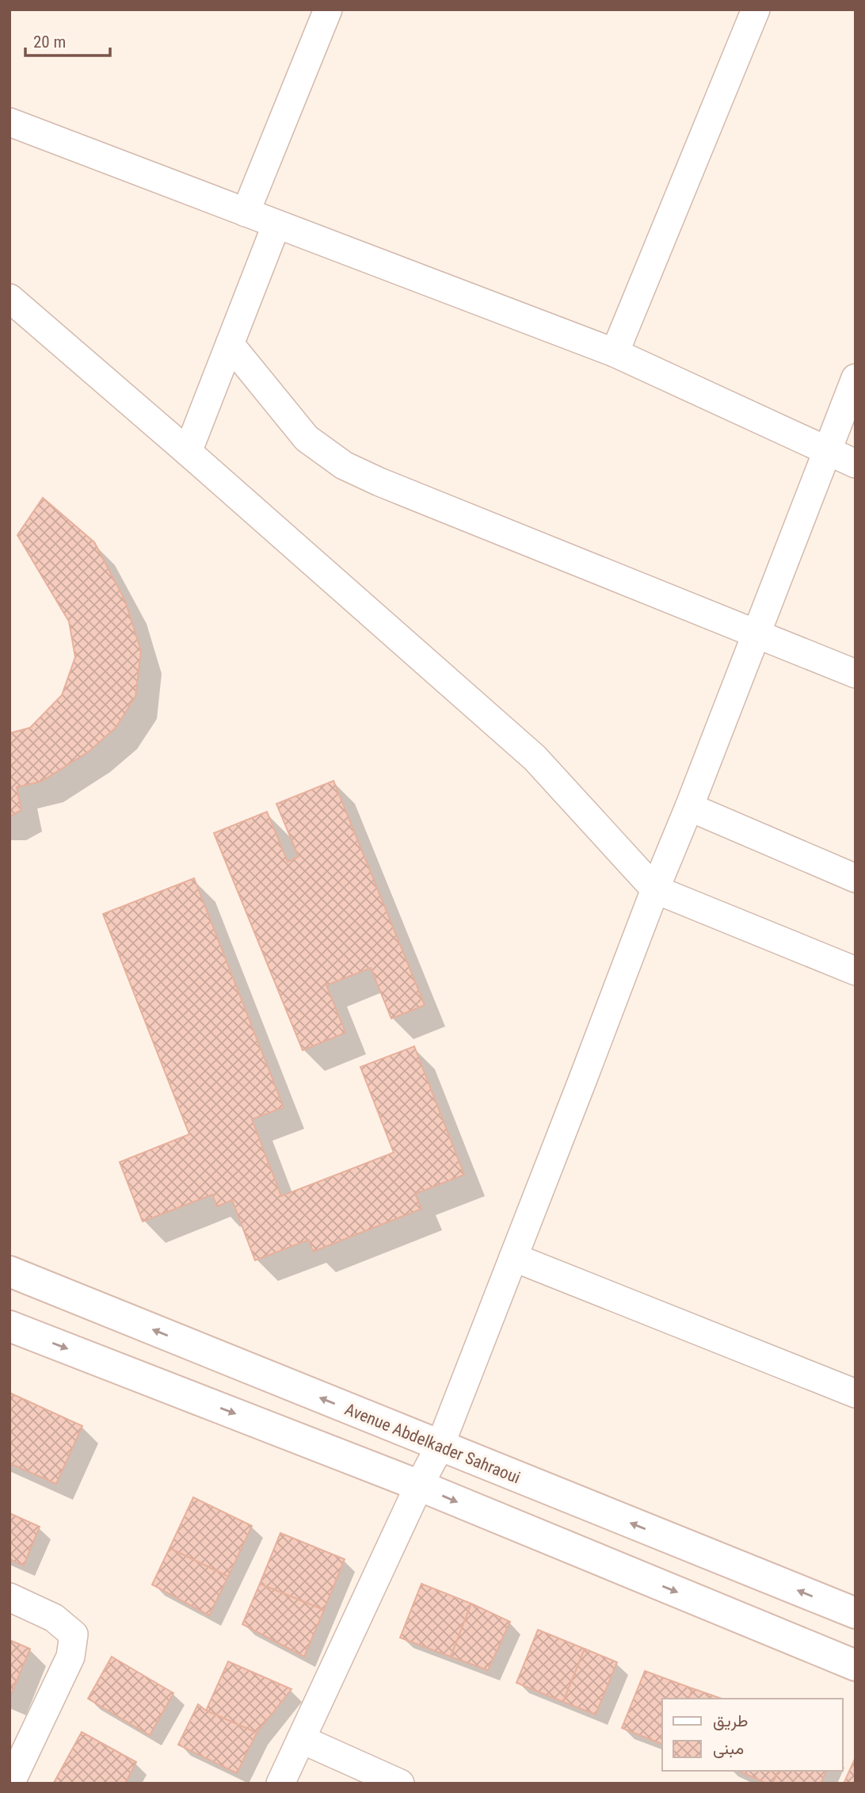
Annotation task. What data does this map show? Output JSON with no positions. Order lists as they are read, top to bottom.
{
  "streets": {
    "main road": ["Avenue Abdelkader Sahraoui"]
  },
  "legend": ["طريق", "مبنى"],
  "scale_bar": "20 m"
}
